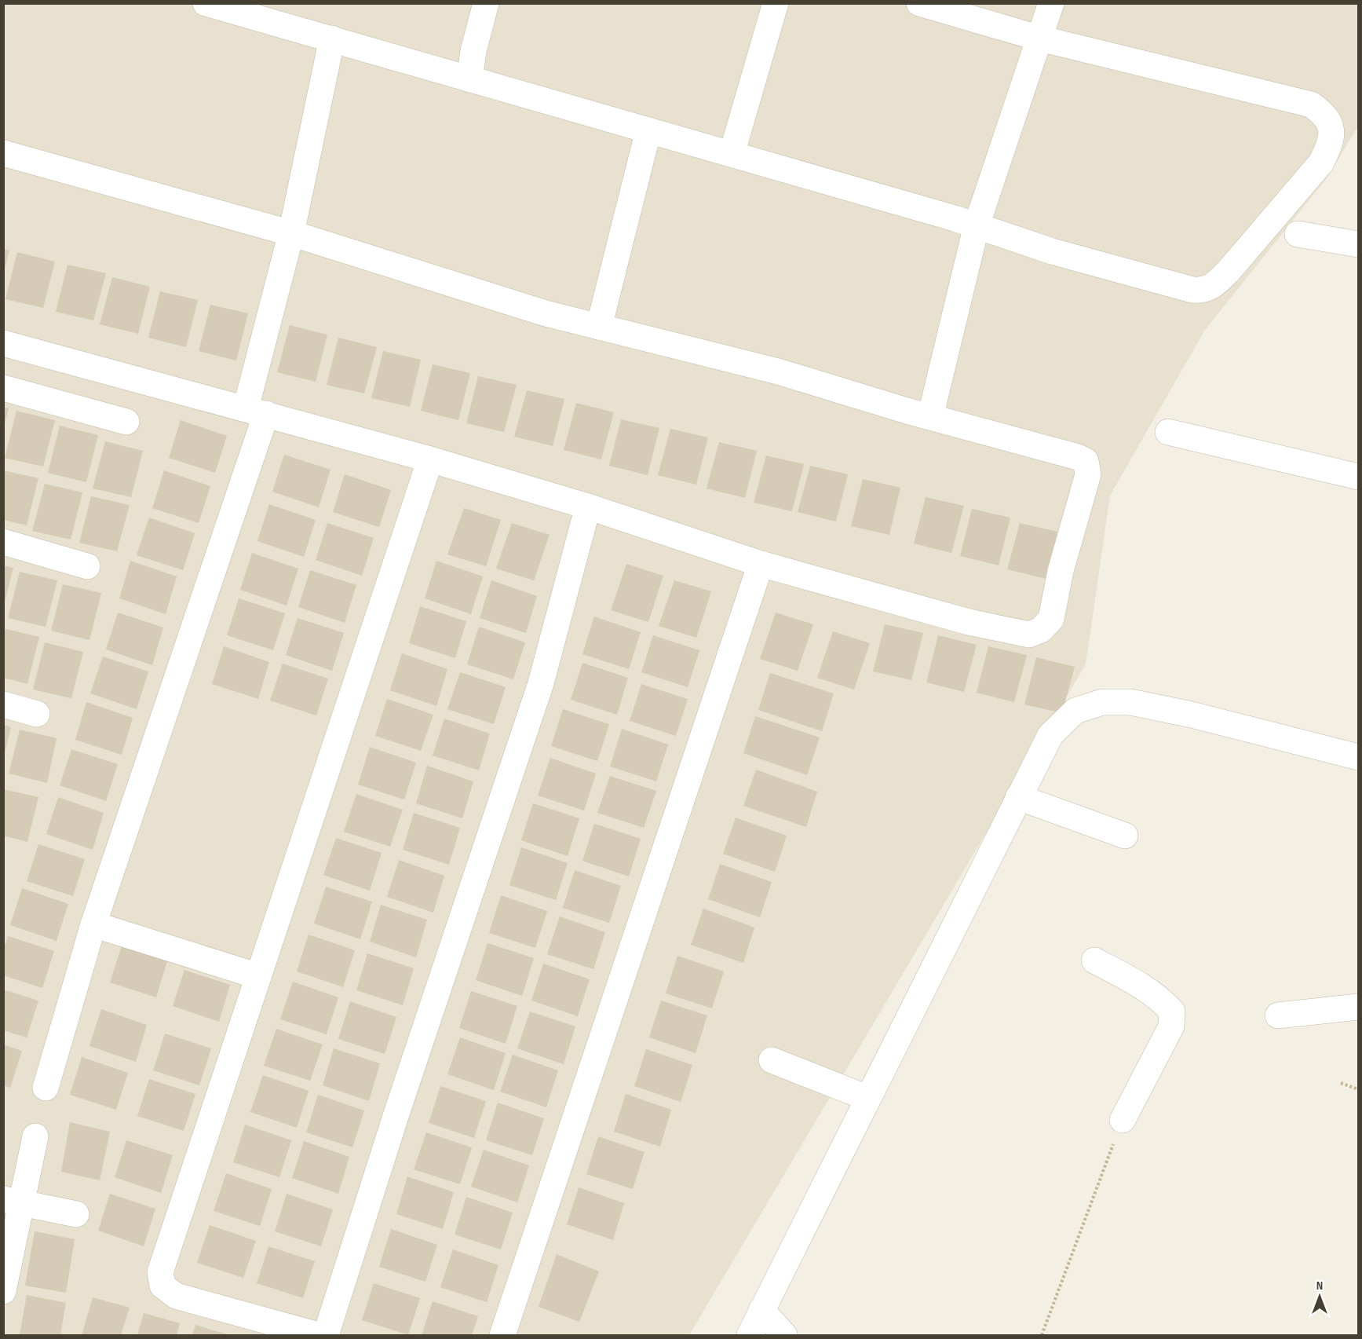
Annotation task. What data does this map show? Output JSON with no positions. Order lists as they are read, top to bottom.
{
  "north": "top"
}
